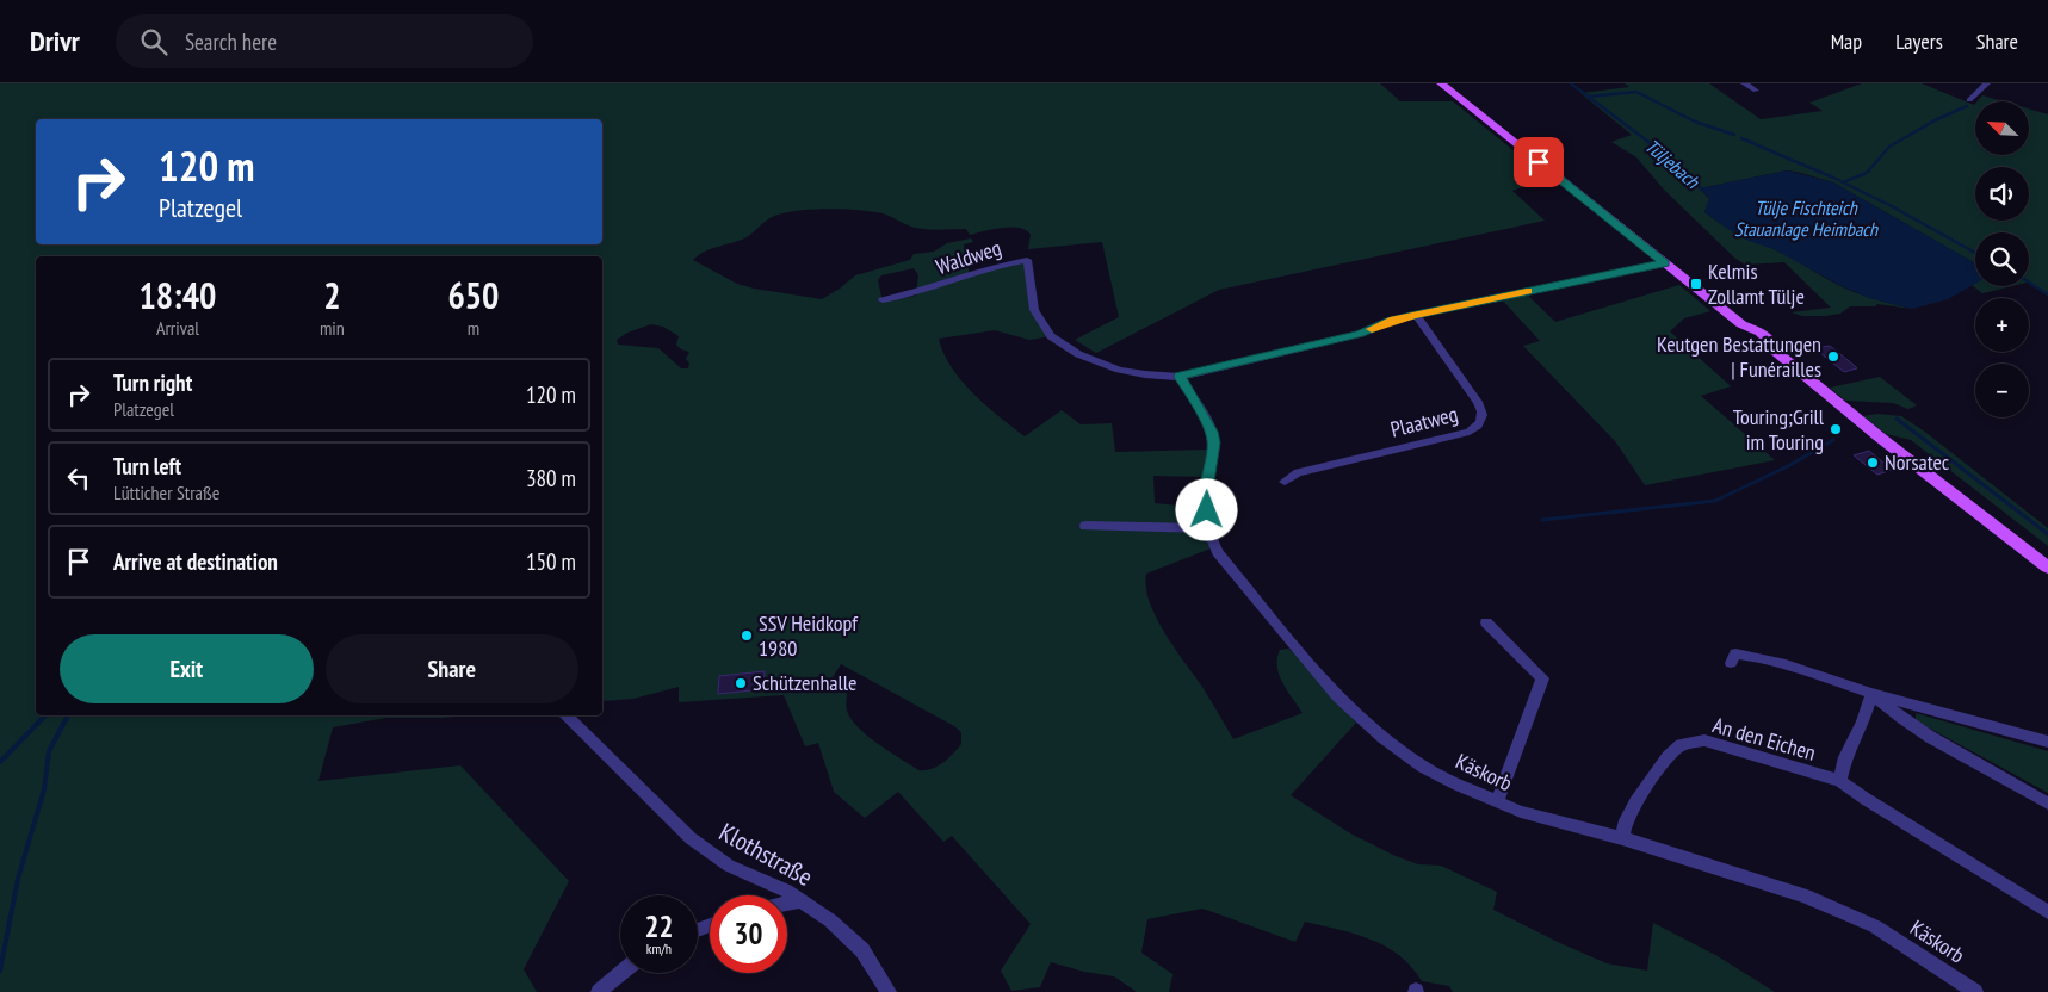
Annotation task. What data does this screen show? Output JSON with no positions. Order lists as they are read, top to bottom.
{
  "streets": {
    "street": [
      "Waldweg",
      "Plaatweg",
      "An den Eichen",
      "Käskorb",
      "Klothstraße"
    ]
  },
  "crossings": [
    ["Waldweg", "Käskorb"],
    ["An den Eichen", "Käskorb"]
  ],
  "water": ["Tüljebach", "Tülje Fischteich Stauanlage Heimbach"],
  "places": {
    "transit": ["Kelmis Zollamt Tülje"],
    "other": [
      "Keutgen Bestattungen | Funérailles",
      "Touring;Grill im Touring",
      "Norsatec",
      "SSV Heidkopf 1980",
      "Schützenhalle"
    ]
  },
  "north": "top left",
  "page": {
    "header": "Drivr",
    "search": "Search here",
    "nav": ["Map", "Layers", "Share"],
    "map_buttons": ["+", "−"],
    "turn": ["120 m", "Platzegel"],
    "eta": [
      "18:40",
      "Arrival",
      "2",
      "min",
      "650",
      "m"
    ],
    "list": [
      {
        "name": "Turn right",
        "note": "Platzegel",
        "value": "120 m"
      },
      {
        "name": "Turn left",
        "note": "Lütticher Straße",
        "value": "380 m"
      },
      {
        "name": "Arrive at destination",
        "value": "150 m"
      }
    ],
    "buttons": ["Exit", "Share"],
    "speed": "22 km/h",
    "limit": "30"
  }
}
